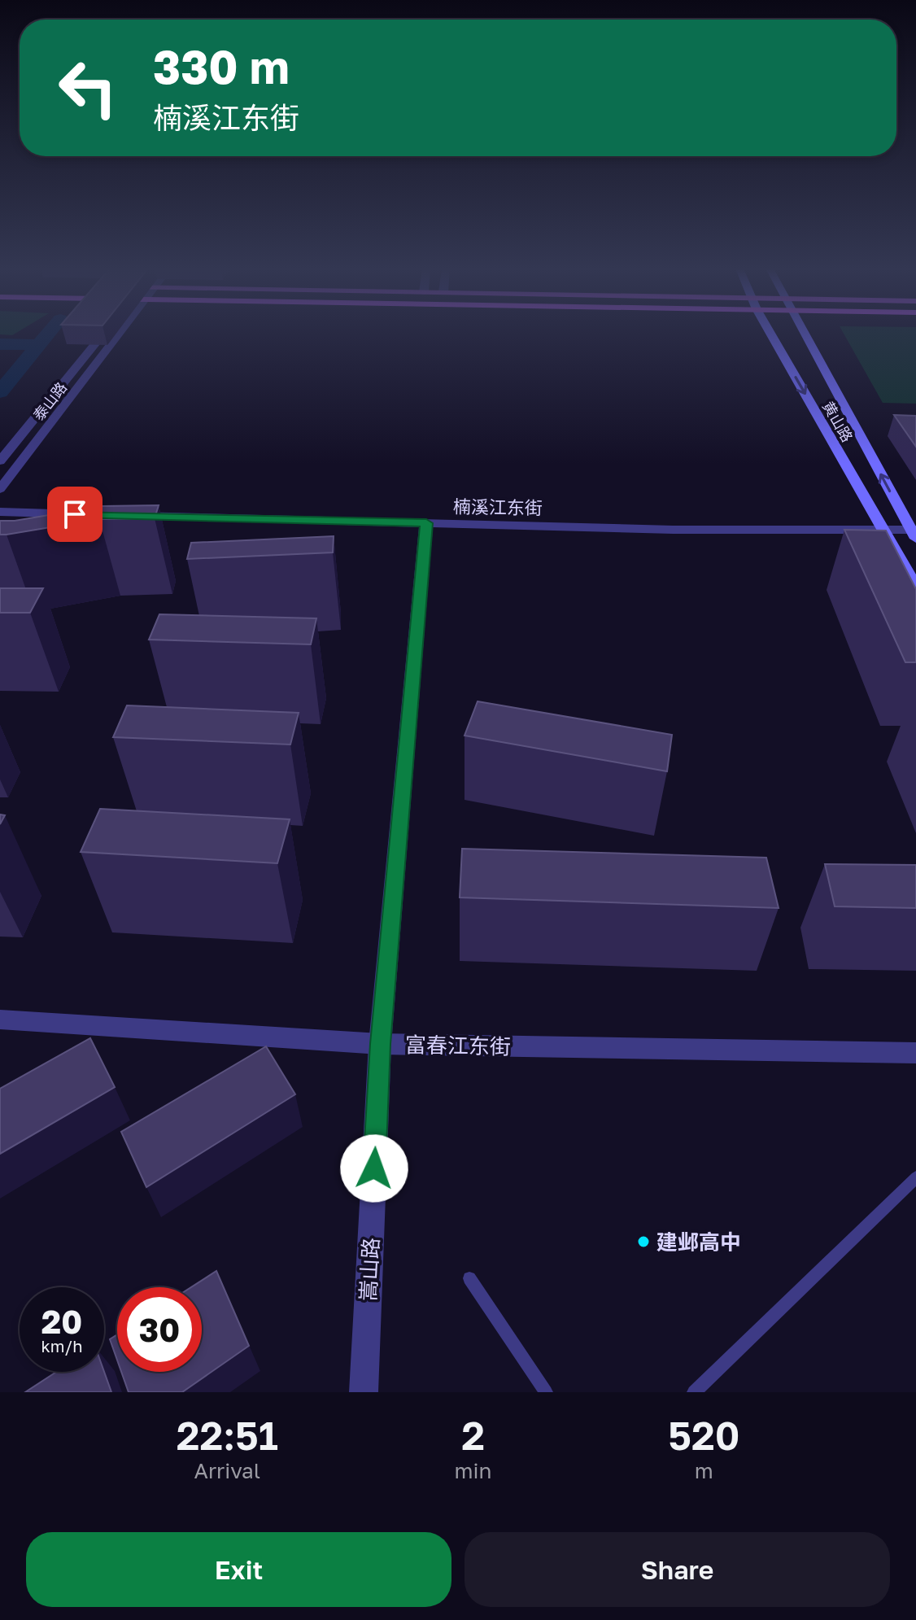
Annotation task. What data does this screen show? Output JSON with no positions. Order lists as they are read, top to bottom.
{
  "streets": {
    "main road": ["黄山路"],
    "street": [
      "泰山路",
      "楠溪江东街",
      "富春江东街",
      "嵩山路"
    ]
  },
  "crossings": [
    ["黄山路", "楠溪江东街"],
    ["楠溪江东街", "嵩山路"],
    ["富春江东街", "嵩山路"]
  ],
  "places": ["建邺高中"],
  "page": {
    "turn": ["330 m", "楠溪江东街"],
    "speed": "20 km/h",
    "limit": "30",
    "eta": [
      "22:51",
      "Arrival",
      "2",
      "min",
      "520",
      "m"
    ],
    "buttons": ["Exit", "Share"]
  }
}
